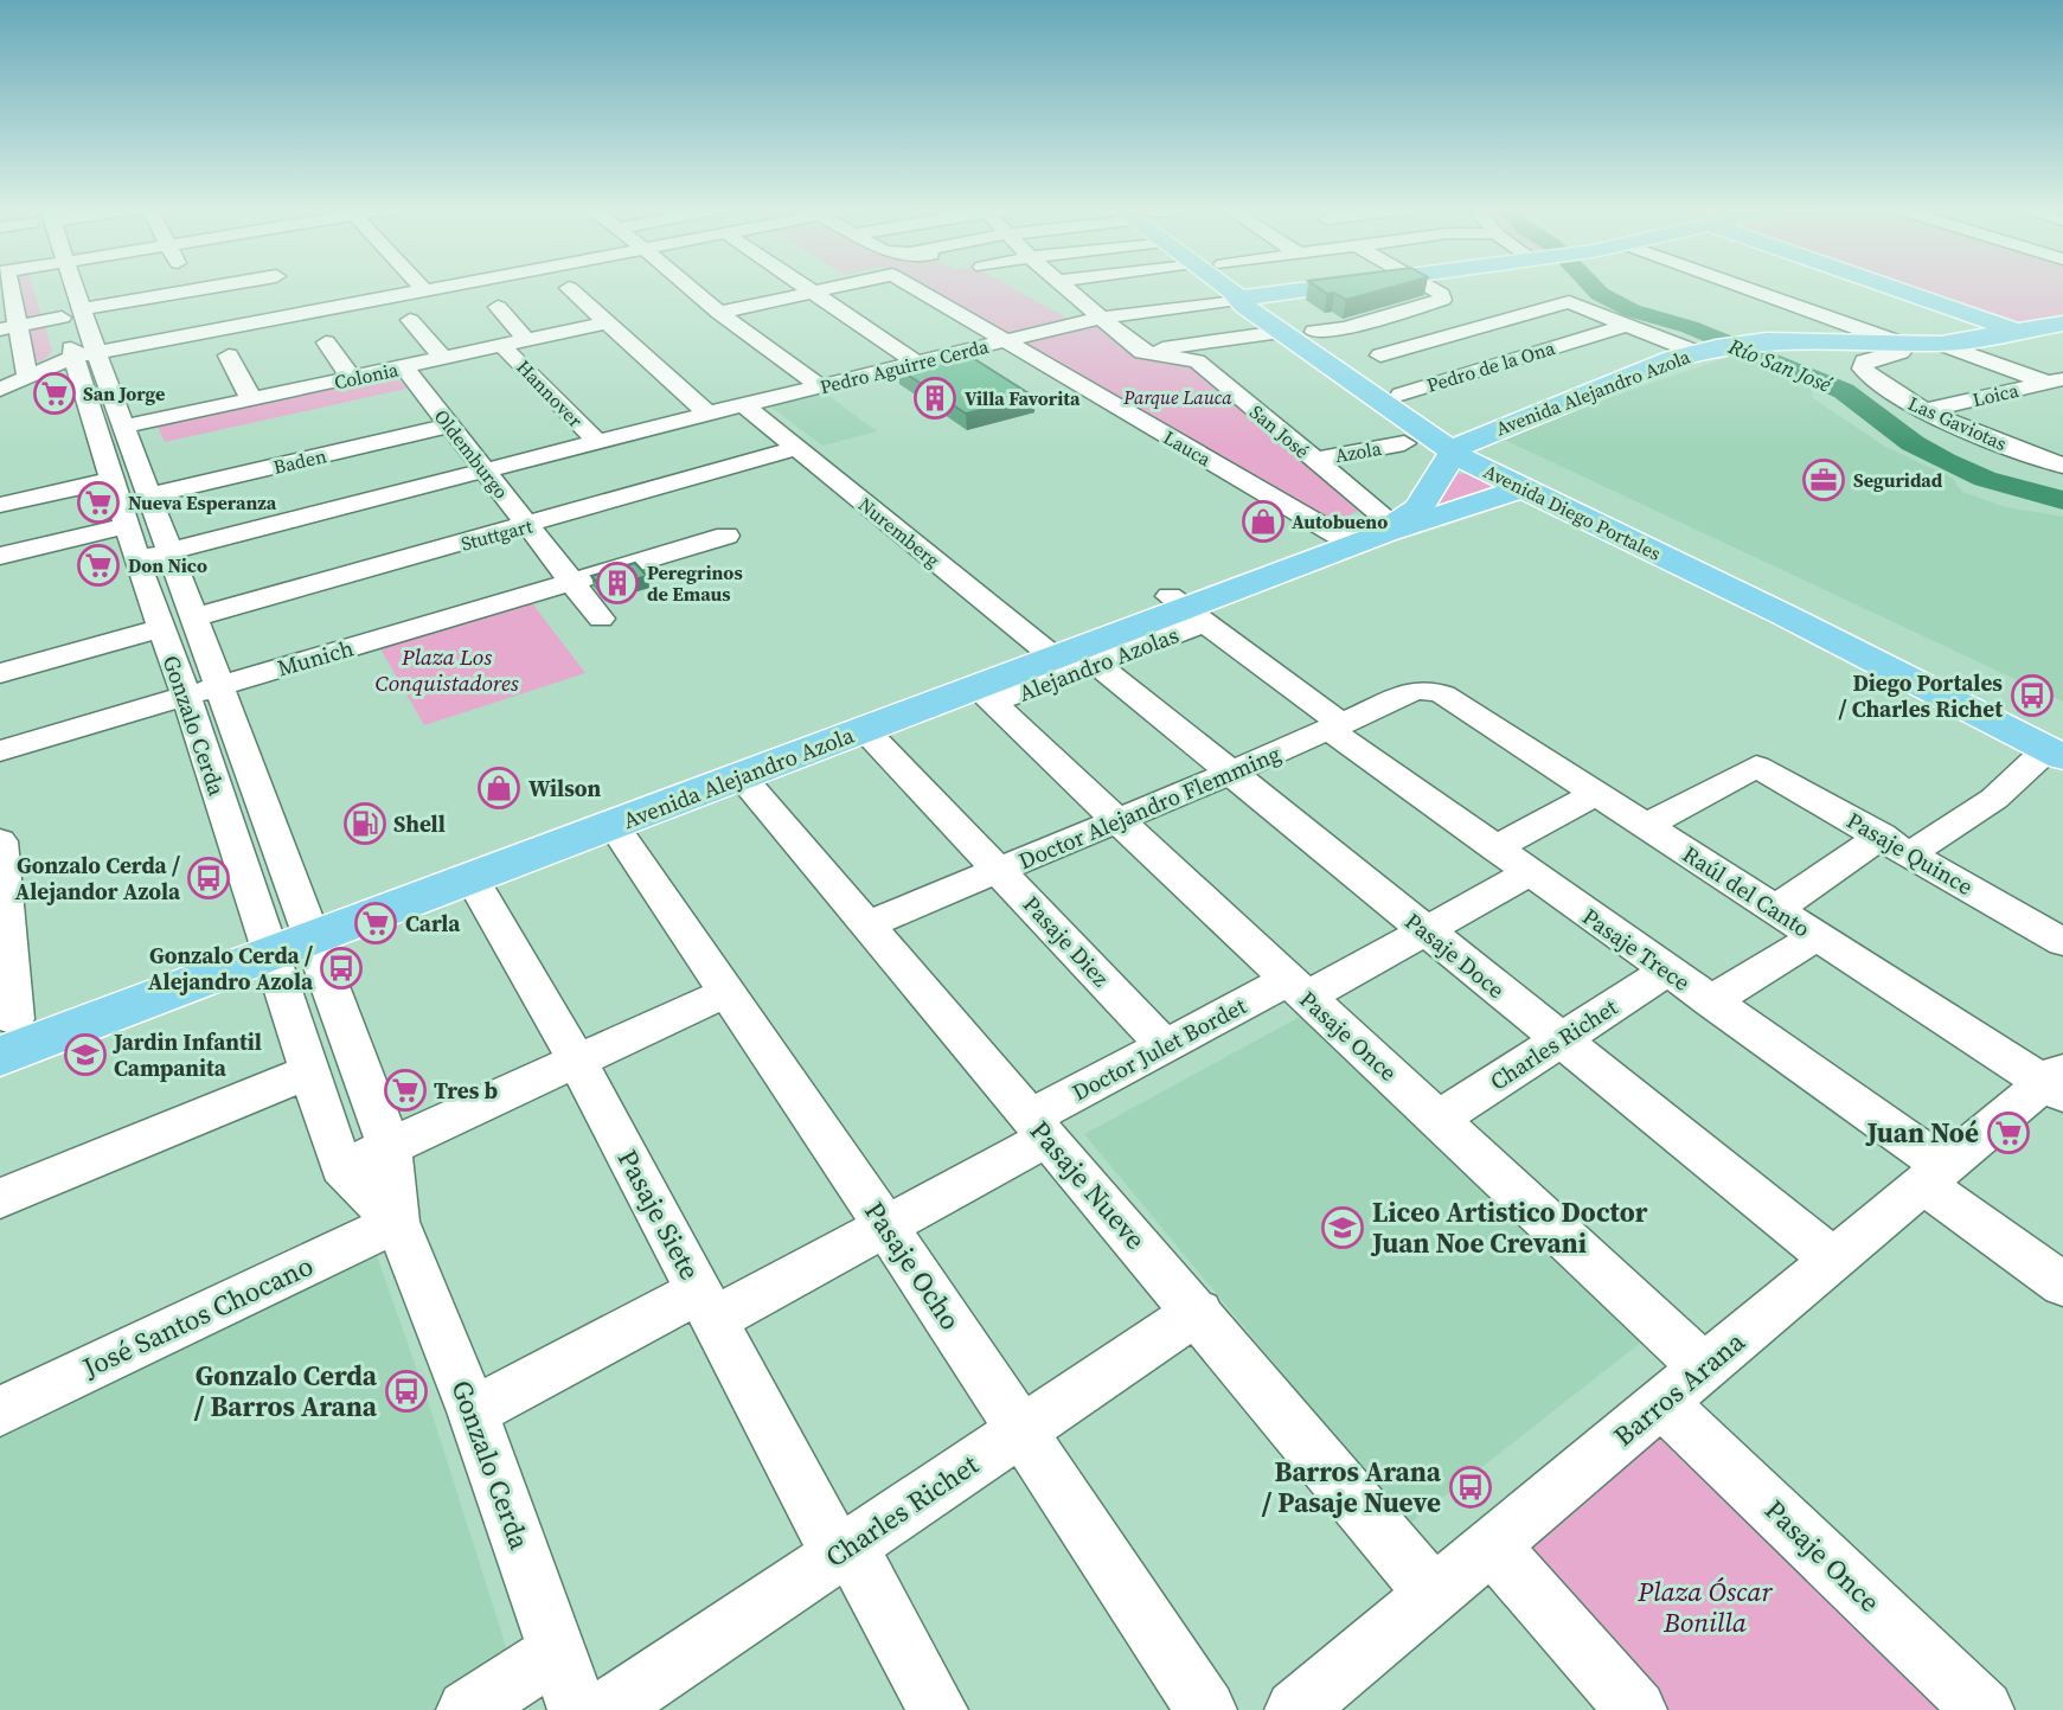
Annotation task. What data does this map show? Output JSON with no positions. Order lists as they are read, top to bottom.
{
  "streets": {
    "main road": ["Pedro Aguirre Cerda", "Avenida Alejandro Azola", "Avenida Diego Portales"],
    "street": [
      "Pedro de la Ona",
      "Colonia",
      "Hannover",
      "Loica",
      "Las Gaviotas",
      "San José",
      "Lauca",
      "Azola",
      "Oldemburgo",
      "Baden",
      "Nuremberg",
      "Stuttgart",
      "Munich",
      "Alejandro Azolas",
      "Gonzalo Cerda",
      "Doctor Alejandro Flemming",
      "Pasaje Quince",
      "Raúl del Canto",
      "Pasaje Diez",
      "Pasaje Trece",
      "Pasaje Doce",
      "Pasaje Once",
      "Charles Richet",
      "Doctor Julet Bordet",
      "Pasaje Nueve",
      "Pasaje Siete",
      "Pasaje Ocho",
      "José Santos Chocano",
      "Barros Arana"
    ]
  },
  "crossings": [
    ["Pedro Aguirre Cerda", "Hannover"],
    ["Pedro Aguirre Cerda", "San José"],
    ["Pedro Aguirre Cerda", "Lauca"],
    ["Pedro Aguirre Cerda", "Oldemburgo"],
    ["Pedro Aguirre Cerda", "Avenida Diego Portales"],
    ["Pedro Aguirre Cerda", "Nuremberg"],
    ["Pedro Aguirre Cerda", "Gonzalo Cerda"],
    ["Pedro de la Ona", "Avenida Diego Portales"],
    ["Colonia", "Hannover"],
    ["Colonia", "Oldemburgo"],
    ["Colonia", "Gonzalo Cerda"],
    ["Avenida Alejandro Azola", "Las Gaviotas"],
    ["Avenida Alejandro Azola", "San José"],
    ["Avenida Alejandro Azola", "Lauca"],
    ["Avenida Alejandro Azola", "Avenida Diego Portales"],
    ["Avenida Alejandro Azola", "Nuremberg"],
    ["Avenida Alejandro Azola", "Alejandro Azolas"],
    ["Avenida Alejandro Azola", "Gonzalo Cerda"],
    ["Avenida Alejandro Azola", "Pasaje Diez"],
    ["Avenida Alejandro Azola", "Pasaje Trece"],
    ["Avenida Alejandro Azola", "Pasaje Doce"],
    ["Avenida Alejandro Azola", "Pasaje Nueve"],
    ["Avenida Alejandro Azola", "Pasaje Siete"],
    ["Avenida Alejandro Azola", "Pasaje Ocho"],
    ["Loica", "Las Gaviotas"],
    ["San José", "Lauca"],
    ["San José", "Azola"],
    ["Oldemburgo", "Baden"],
    ["Oldemburgo", "Stuttgart"],
    ["Oldemburgo", "Munich"],
    ["Baden", "Gonzalo Cerda"],
    ["Nuremberg", "Stuttgart"],
    ["Nuremberg", "Alejandro Azolas"],
    ["Nuremberg", "Pasaje Doce"],
    ["Stuttgart", "Gonzalo Cerda"],
    ["Munich", "Gonzalo Cerda"],
    ["Alejandro Azolas", "Pasaje Doce"],
    ["Alejandro Azolas", "Pasaje Once"],
    ["Gonzalo Cerda", "Doctor Julet Bordet"],
    ["Gonzalo Cerda", "José Santos Chocano"],
    ["Doctor Alejandro Flemming", "Raúl del Canto"],
    ["Doctor Alejandro Flemming", "Pasaje Diez"],
    ["Doctor Alejandro Flemming", "Pasaje Trece"],
    ["Doctor Alejandro Flemming", "Pasaje Doce"],
    ["Doctor Alejandro Flemming", "Pasaje Once"],
    ["Doctor Alejandro Flemming", "Pasaje Nueve"],
    ["Pasaje Quince", "Raúl del Canto"],
    ["Raúl del Canto", "Barros Arana"],
    ["Pasaje Diez", "Doctor Julet Bordet"],
    ["Pasaje Trece", "Charles Richet"],
    ["Pasaje Trece", "Doctor Julet Bordet"],
    ["Pasaje Trece", "Barros Arana"],
    ["Pasaje Doce", "Charles Richet"],
    ["Pasaje Doce", "Doctor Julet Bordet"],
    ["Pasaje Doce", "Barros Arana"],
    ["Pasaje Once", "Charles Richet"],
    ["Pasaje Once", "Doctor Julet Bordet"],
    ["Pasaje Once", "Barros Arana"],
    ["Charles Richet", "Pasaje Nueve"],
    ["Charles Richet", "Pasaje Siete"],
    ["Charles Richet", "Pasaje Ocho"],
    ["Doctor Julet Bordet", "Pasaje Nueve"],
    ["Doctor Julet Bordet", "Pasaje Siete"],
    ["Doctor Julet Bordet", "Pasaje Ocho"],
    ["Pasaje Nueve", "Barros Arana"]
  ],
  "water": ["Río San José"],
  "parks": ["Parque Lauca", "Plaza Los Conquistadores", "Plaza Óscar Bonilla"],
  "places": {
    "supermarket": [
      "San Jorge",
      "Nueva Esperanza",
      "Don Nico",
      "Carla",
      "Tres b",
      "Juan Noé"
    ],
    "building": ["Villa Favorita", "Peregrinos de Emaus"],
    "office": ["Seguridad"],
    "shop": ["Autobueno", "Wilson"],
    "bus stop": [
      "Diego Portales / Charles Richet",
      "Gonzalo Cerda / Alejandor Azola",
      "Gonzalo Cerda / Alejandro Azola",
      "Gonzalo Cerda / Barros Arana",
      "Barros Arana / Pasaje Nueve"
    ],
    "fuel station": ["Shell"],
    "school or university": ["Jardin Infantil Campanita", "Liceo Artistico Doctor Juan Noe Crevani"]
  }
}
